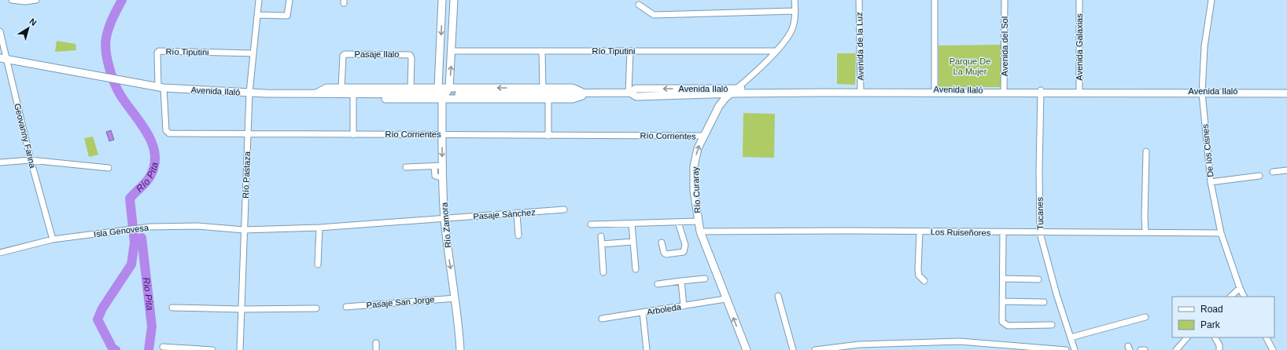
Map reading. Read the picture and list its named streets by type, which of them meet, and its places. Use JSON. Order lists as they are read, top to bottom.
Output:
{
  "streets": {
    "main road": ["Avenida Ilaló", "Río Curaray", "Río Zamora"],
    "street": [
      "Avenida de la Luz",
      "Avenida del Sol",
      "Avenida Galaxias",
      "Río Tiputini",
      "Pasaje Ilalo",
      "Río Corrientes",
      "Geovanny Farina",
      "De los Cisnes",
      "Río Pastaza",
      "Tucanes",
      "Pasaje Sánchez",
      "Isla Genovesa",
      "Los Ruiseñores",
      "Pasaje San Jorge",
      "Arboleda"
    ]
  },
  "crossings": [
    ["Avenida de la Luz", "Avenida Ilaló"],
    ["Avenida del Sol", "Avenida Ilaló"],
    ["Avenida Galaxias", "Avenida Ilaló"],
    ["Río Tiputini", "Avenida Ilaló"],
    ["Río Tiputini", "Río Corrientes"],
    ["Río Tiputini", "Río Pastaza"],
    ["Río Tiputini", "Río Curaray"],
    ["Avenida Ilaló", "Río Corrientes"],
    ["Avenida Ilaló", "Geovanny Farina"],
    ["Avenida Ilaló", "De los Cisnes"],
    ["Avenida Ilaló", "Río Pastaza"],
    ["Avenida Ilaló", "Río Curaray"],
    ["Avenida Ilaló", "Tucanes"],
    ["Río Corrientes", "Río Pastaza"],
    ["Río Corrientes", "Río Curaray"],
    ["Río Corrientes", "Río Zamora"],
    ["Geovanny Farina", "Isla Genovesa"],
    ["De los Cisnes", "Los Ruiseñores"],
    ["Río Pastaza", "Isla Genovesa"],
    ["Río Curaray", "Los Ruiseñores"],
    ["Río Curaray", "Arboleda"],
    ["Tucanes", "Los Ruiseñores"],
    ["Pasaje Sánchez", "Río Zamora"],
    ["Pasaje Sánchez", "Isla Genovesa"],
    ["Río Zamora", "Pasaje San Jorge"]
  ],
  "one_way": ["Río Zamora"],
  "water": ["Río Pita", "Rio Pita"],
  "parks": ["Parque De La Mujer"],
  "legend": ["Road", "Park"],
  "north": "top right"
}
